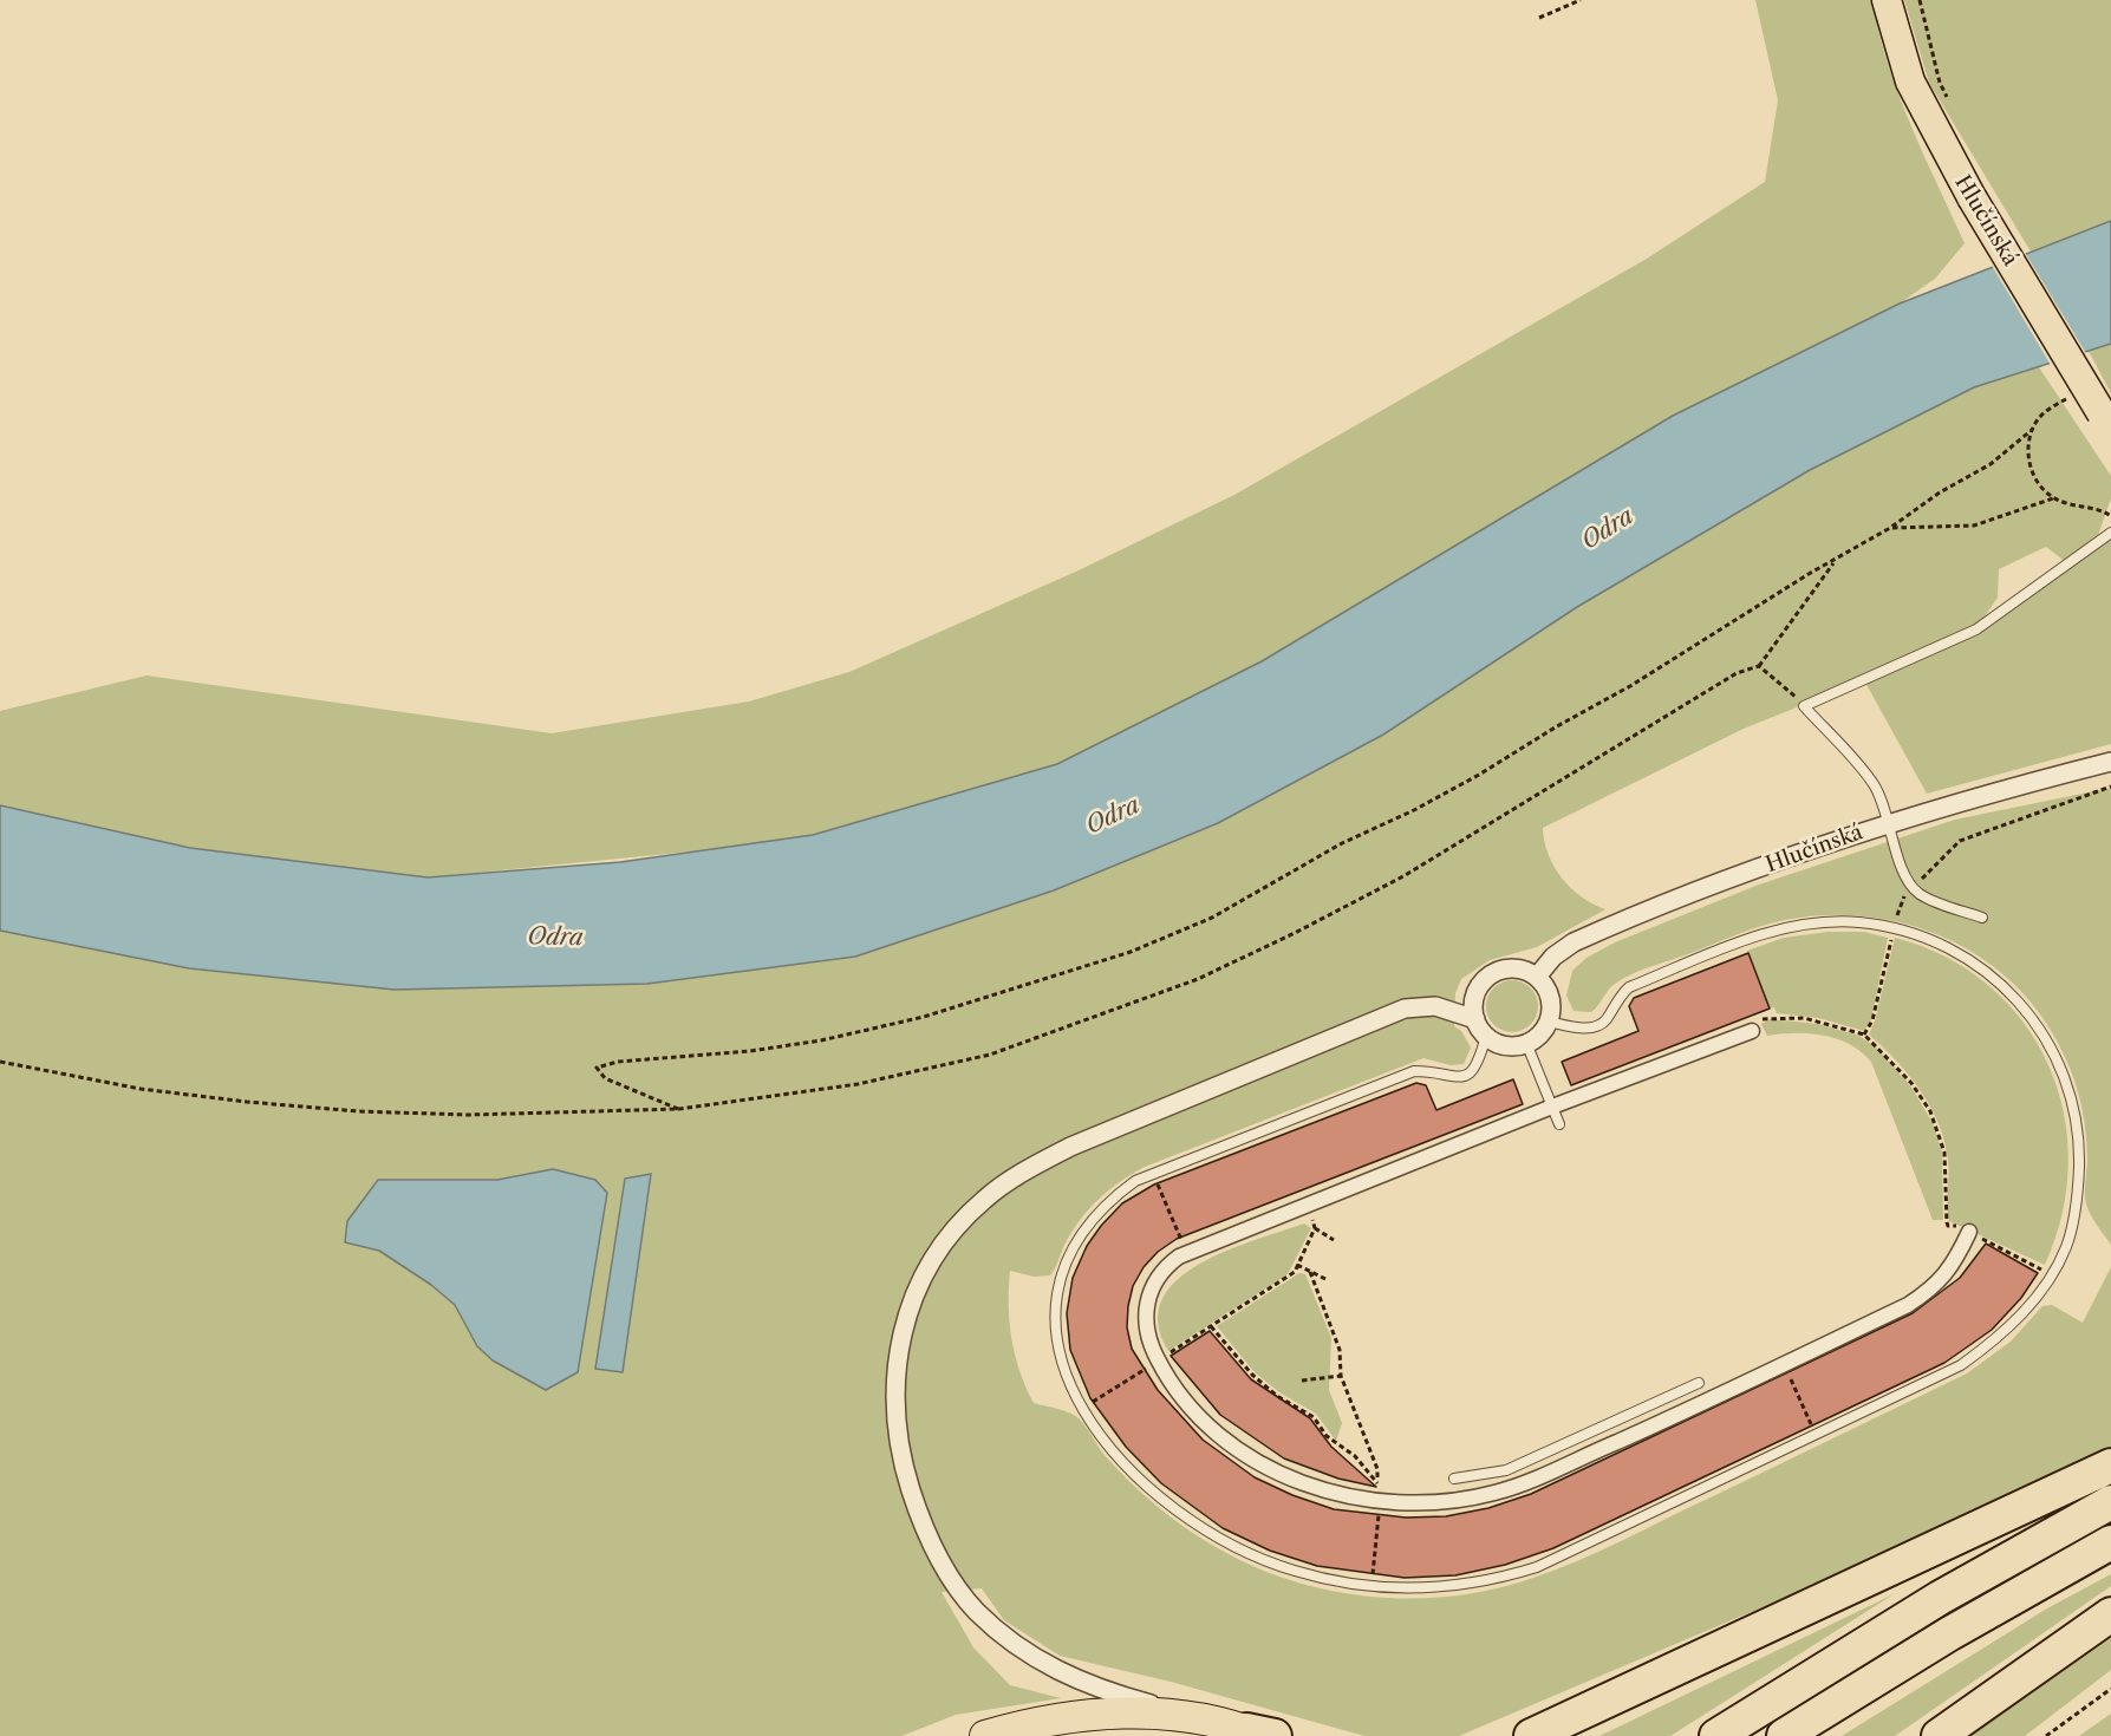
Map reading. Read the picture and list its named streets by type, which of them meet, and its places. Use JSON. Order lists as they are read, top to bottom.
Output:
{
  "streets": {
    "main road": ["Hlučínská"]
  },
  "water": ["Odra"]
}
